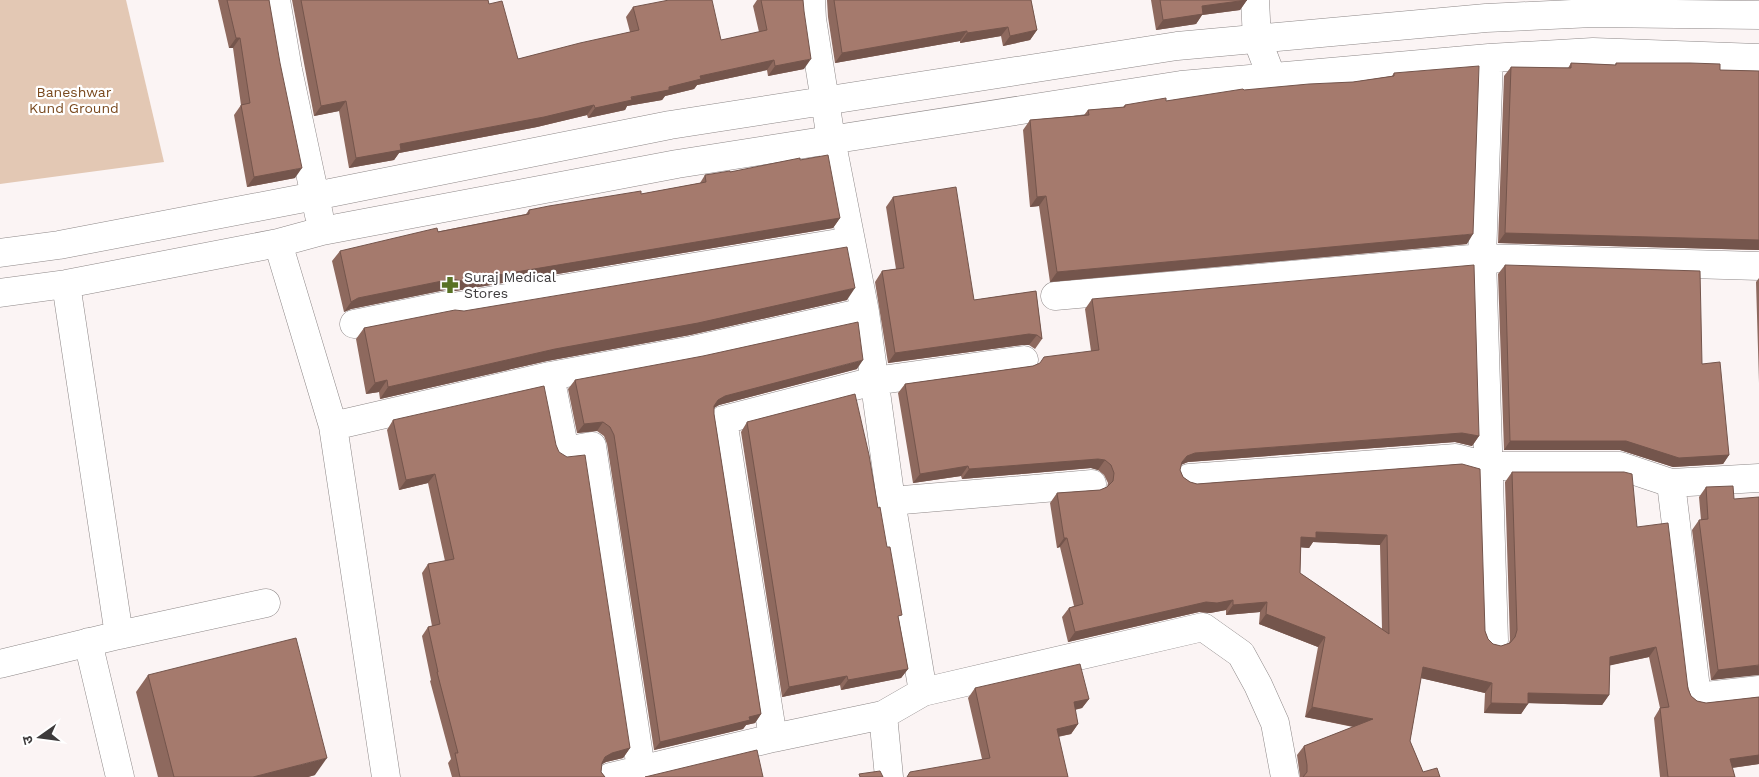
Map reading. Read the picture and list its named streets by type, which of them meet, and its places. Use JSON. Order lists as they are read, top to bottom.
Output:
{
  "parks": ["Baneshwar Kund Ground"],
  "places": {
    "pharmacy": ["Suraj Medical Stores"]
  },
  "north": "left"
}
